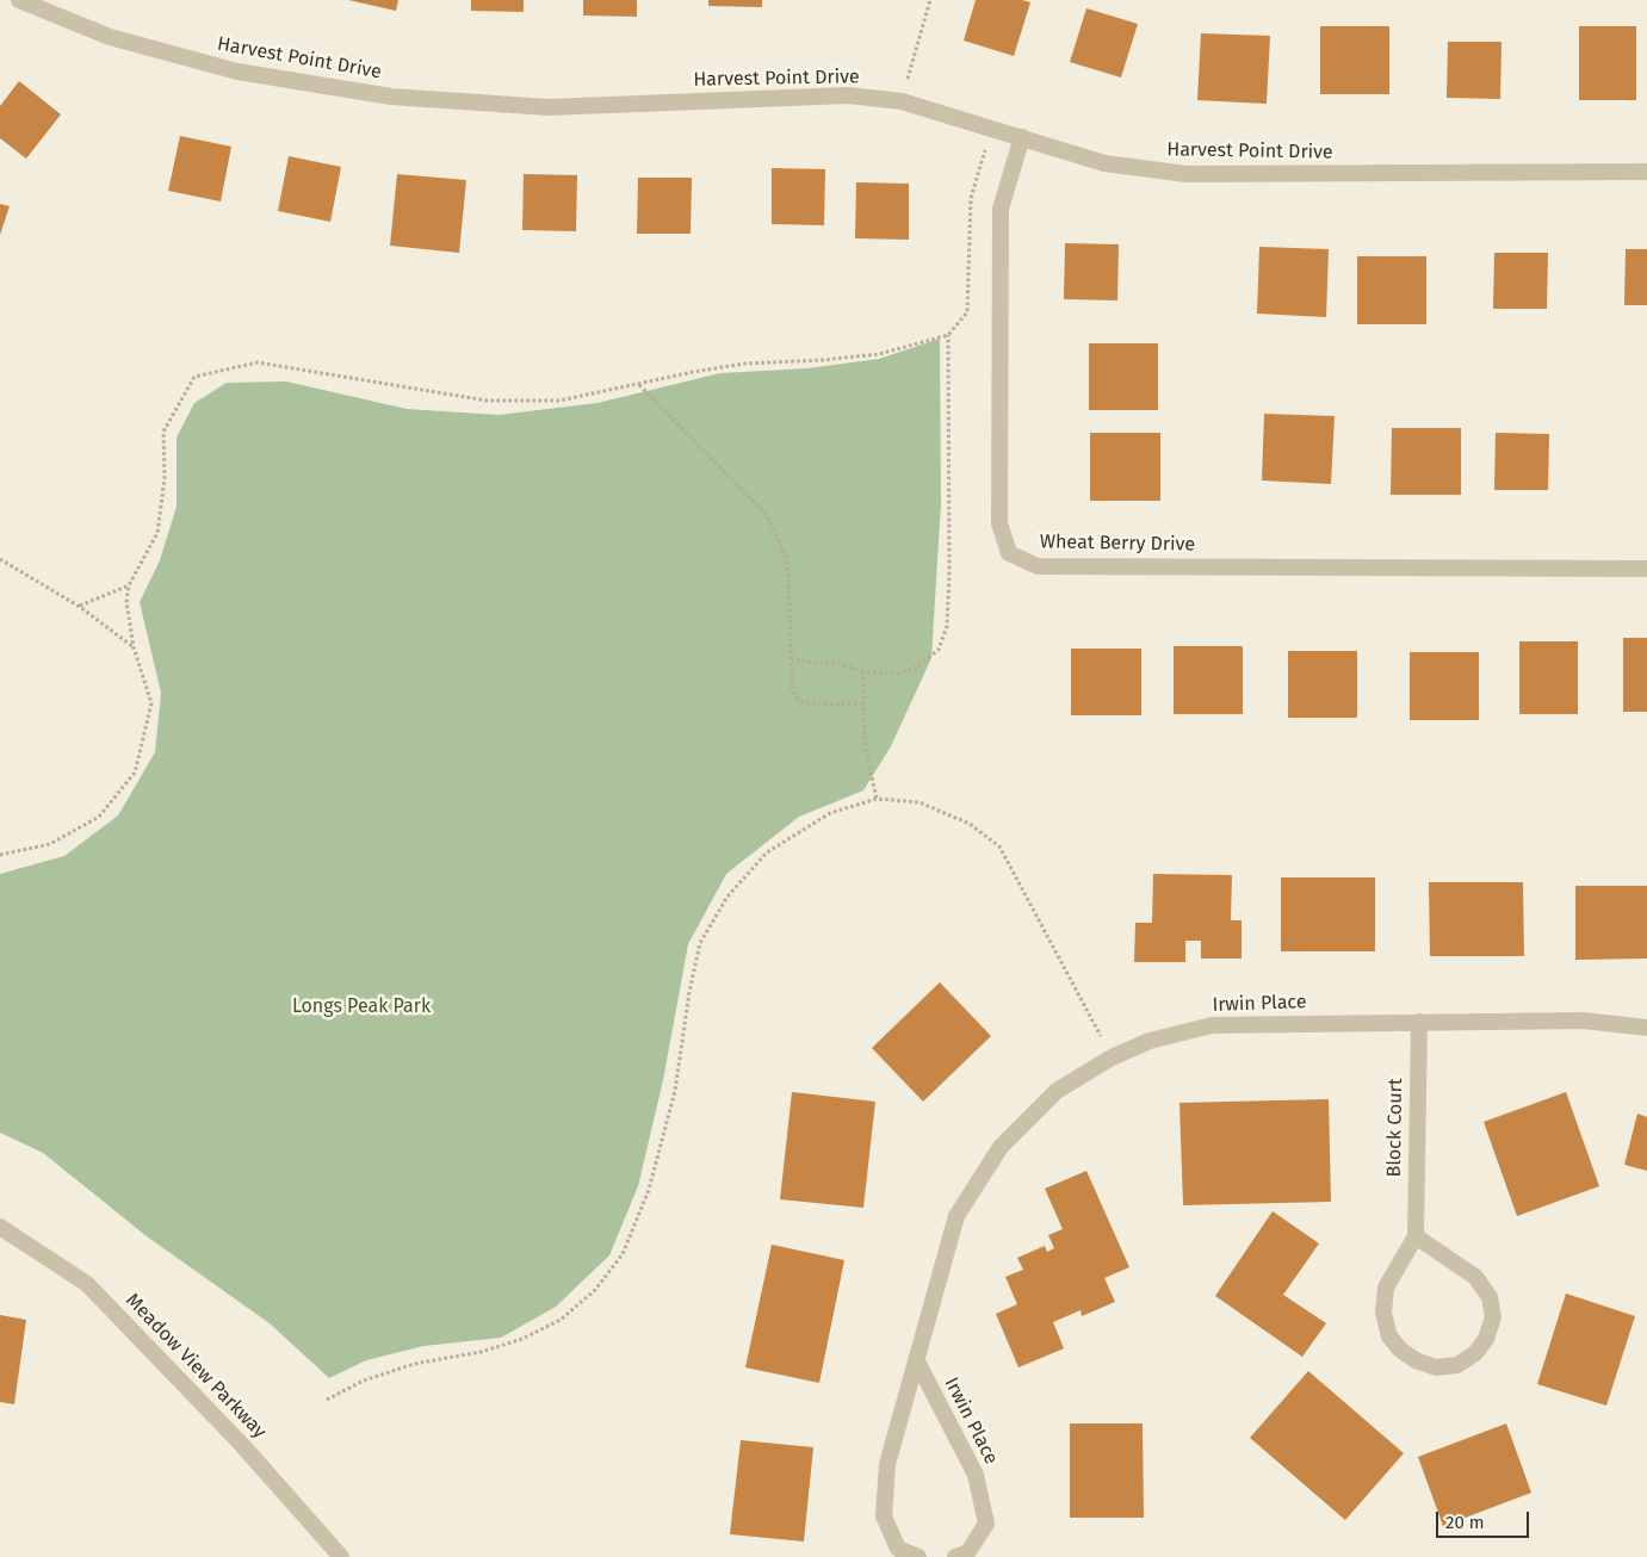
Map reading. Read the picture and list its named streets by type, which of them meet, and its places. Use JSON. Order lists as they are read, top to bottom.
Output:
{
  "streets": {
    "street": [
      "Harvest Point Drive",
      "Wheat Berry Drive",
      "Irwin Place",
      "Block Court",
      "Meadow View Parkway"
    ]
  },
  "crossings": [
    ["Harvest Point Drive", "Wheat Berry Drive"],
    ["Irwin Place", "Block Court"]
  ],
  "parks": ["Longs Peak Park"],
  "scale_bar": "20 m"
}
